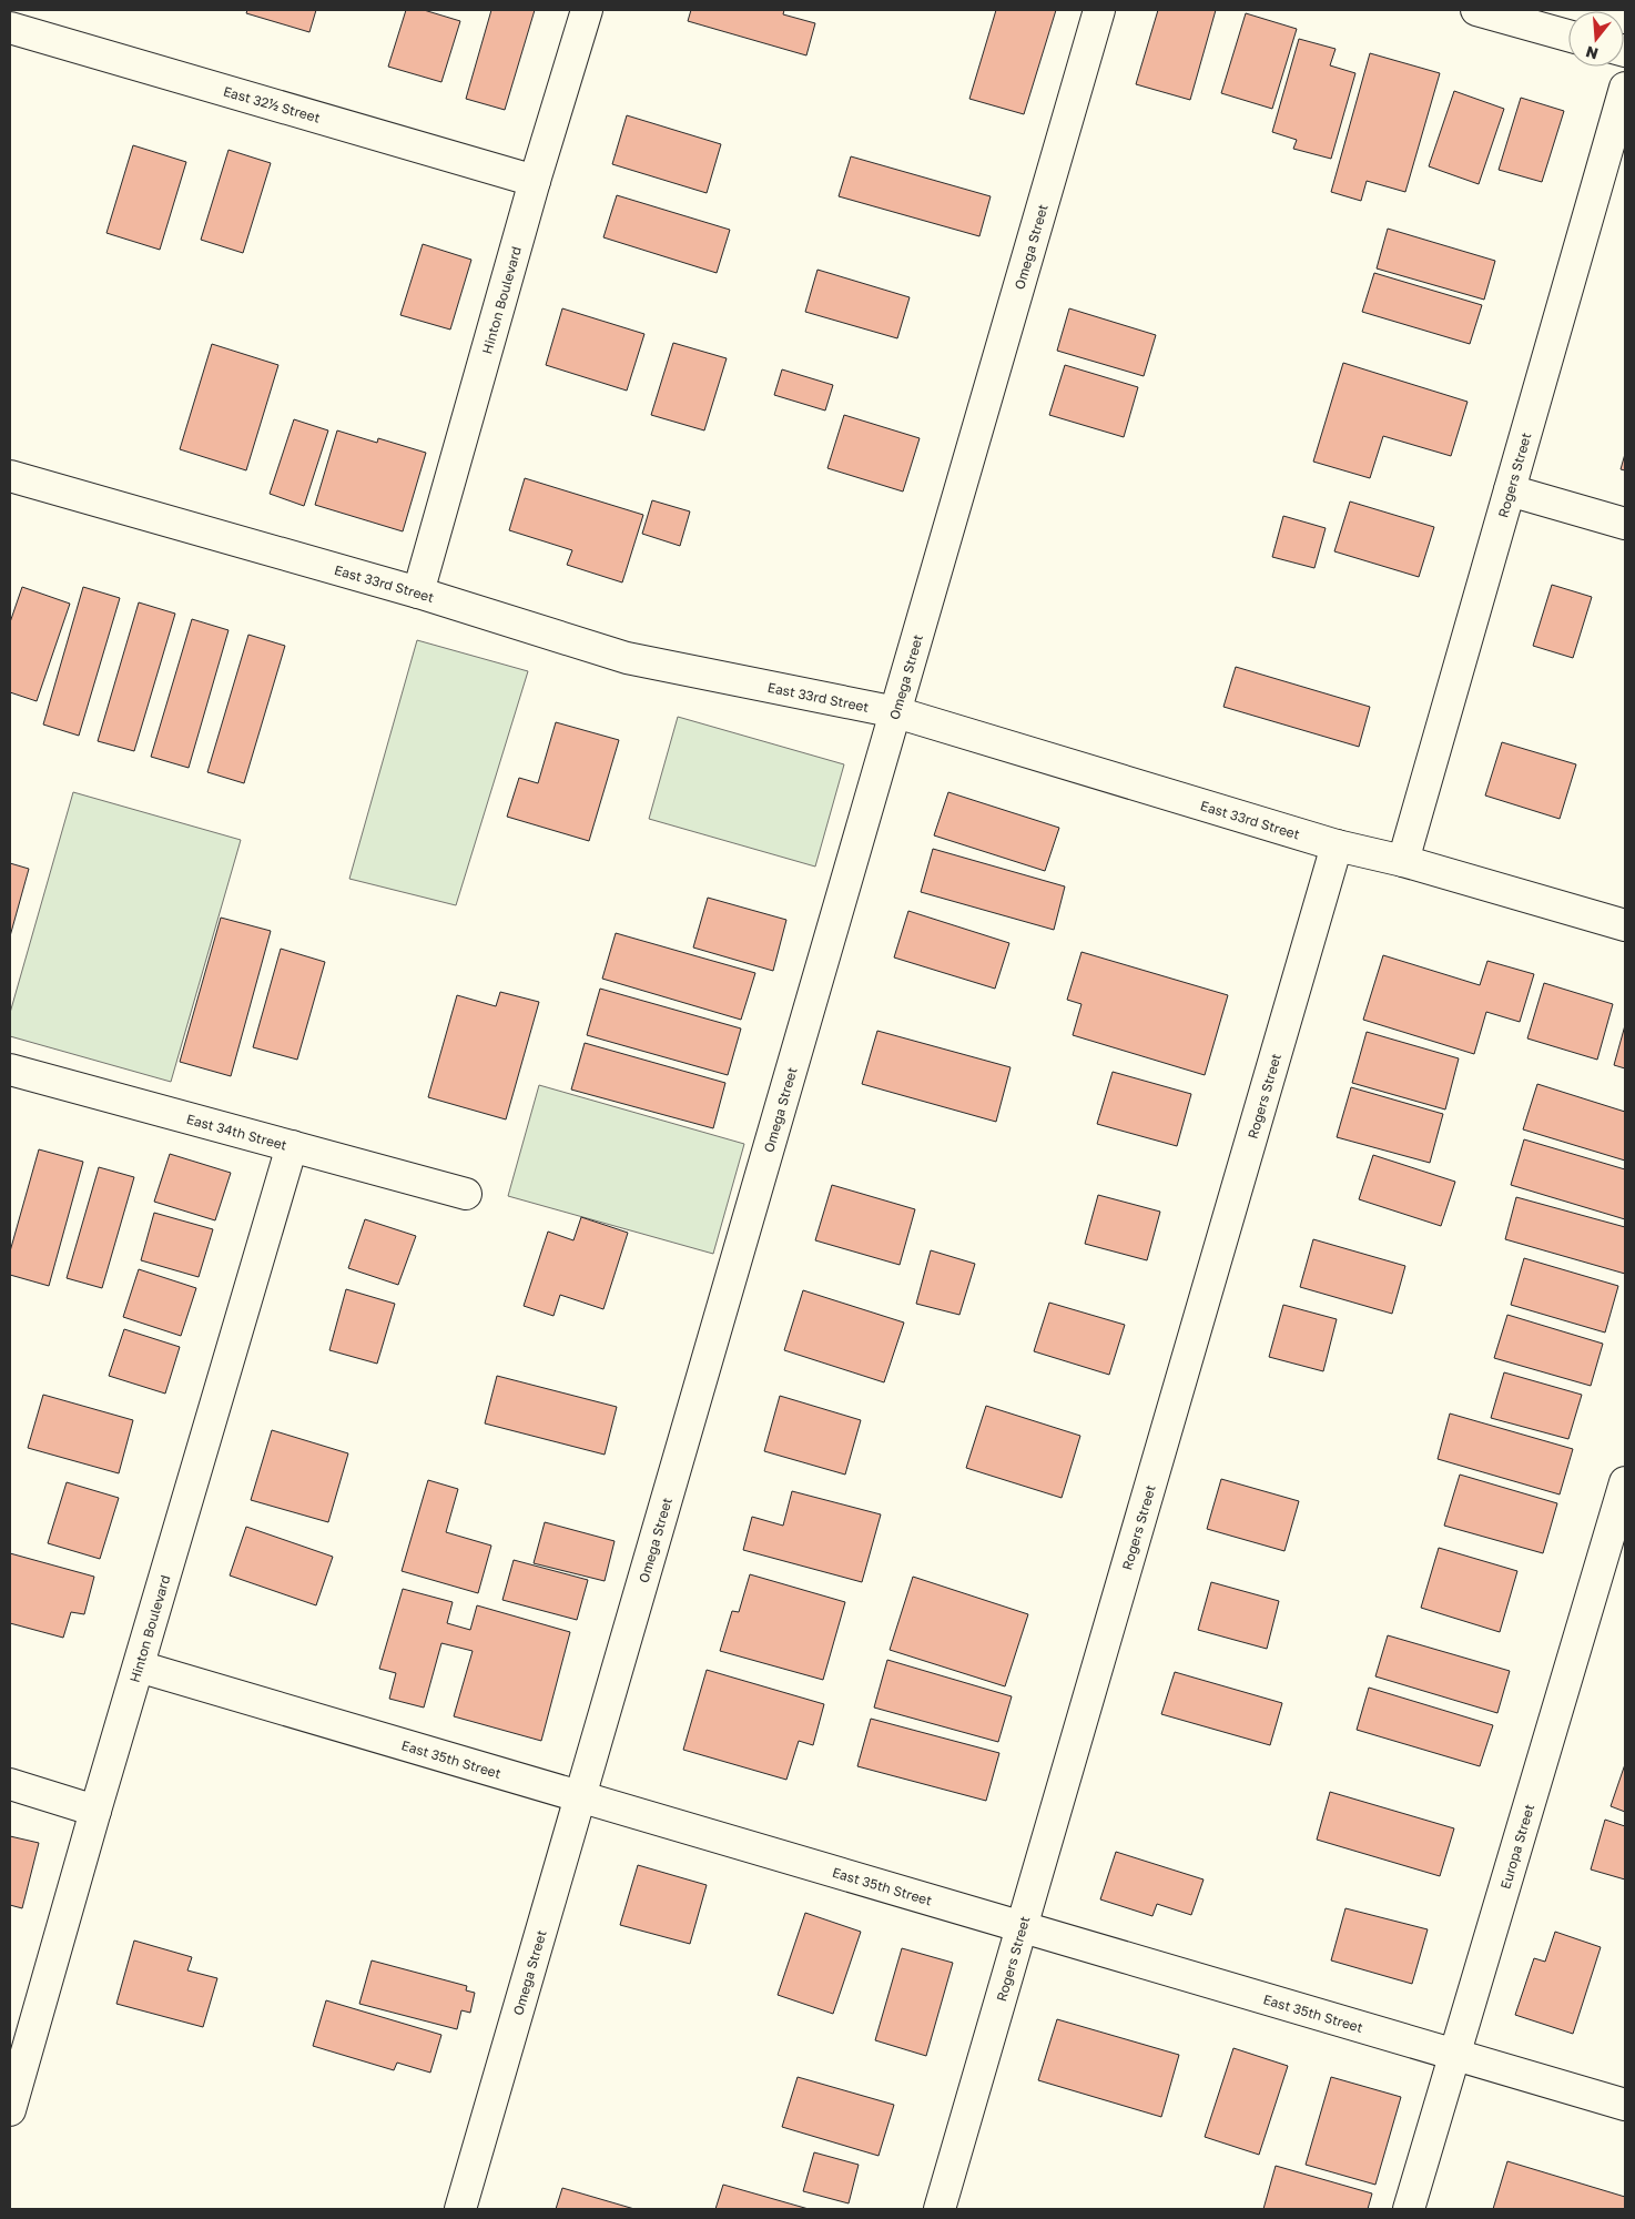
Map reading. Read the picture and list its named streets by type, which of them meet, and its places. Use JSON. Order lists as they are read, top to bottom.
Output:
{
  "streets": {
    "street": [
      "East 32½ Street",
      "Omega Street",
      "Hinton Boulevard",
      "Rogers Street",
      "East 33rd Street",
      "East 34th Street",
      "East 35th Street",
      "Europa Street"
    ]
  },
  "crossings": [
    ["East 32½ Street", "Hinton Boulevard"],
    ["Omega Street", "East 33rd Street"],
    ["Omega Street", "East 35th Street"],
    ["Hinton Boulevard", "East 33rd Street"],
    ["Hinton Boulevard", "East 34th Street"],
    ["Hinton Boulevard", "East 35th Street"],
    ["Rogers Street", "East 33rd Street"],
    ["Rogers Street", "East 35th Street"],
    ["East 35th Street", "Europa Street"]
  ],
  "north": "bottom"
}
